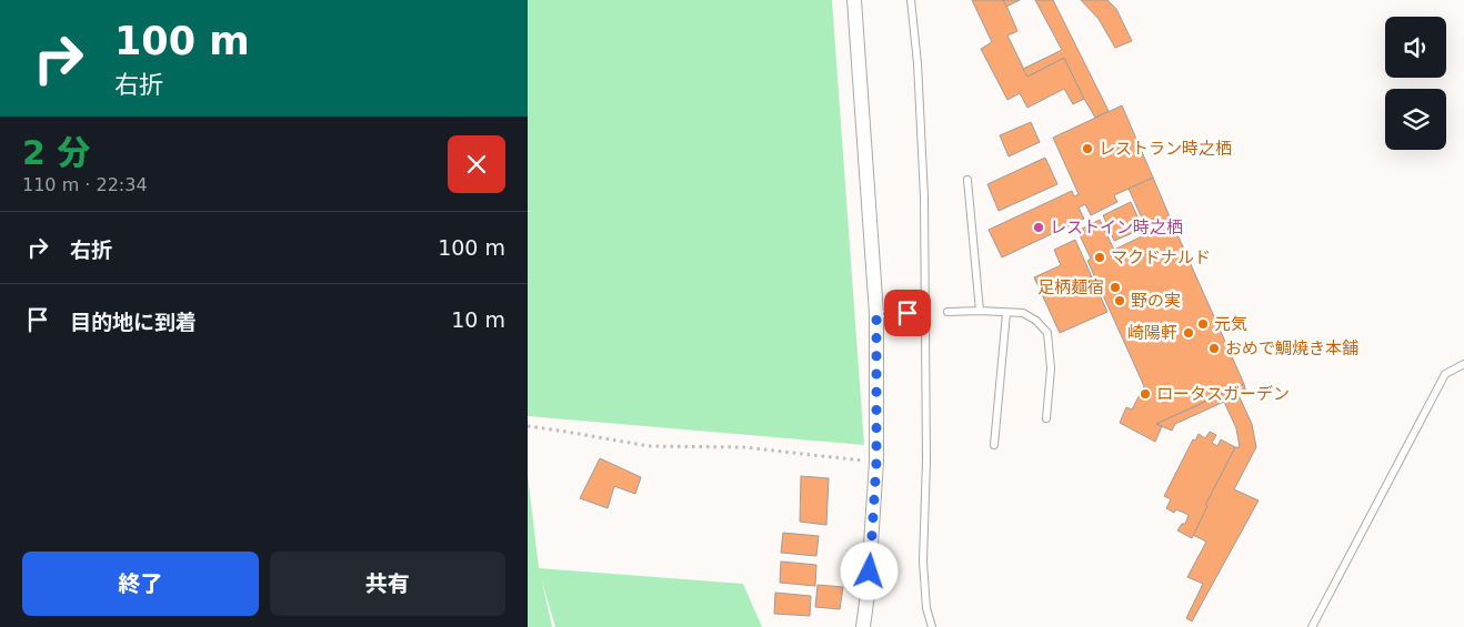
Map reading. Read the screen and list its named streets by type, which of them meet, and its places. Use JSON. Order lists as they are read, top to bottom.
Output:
{
  "places": [
    "レストラン時之栖",
    "レストイン時之栖",
    "マクドナルド",
    "足柄麺宿",
    "野の実",
    "元気",
    "崎陽軒",
    "おめで鯛焼き本舗",
    "ロータスガーデン"
  ],
  "page": {
    "turn": ["100 m", "右折"],
    "heading": ["2 分", "110 m · 22:34"],
    "list": [
      {
        "name": "右折",
        "value": "100 m"
      },
      {
        "name": "目的地に到着",
        "value": "10 m"
      }
    ],
    "buttons": ["終了", "共有"]
  }
}
